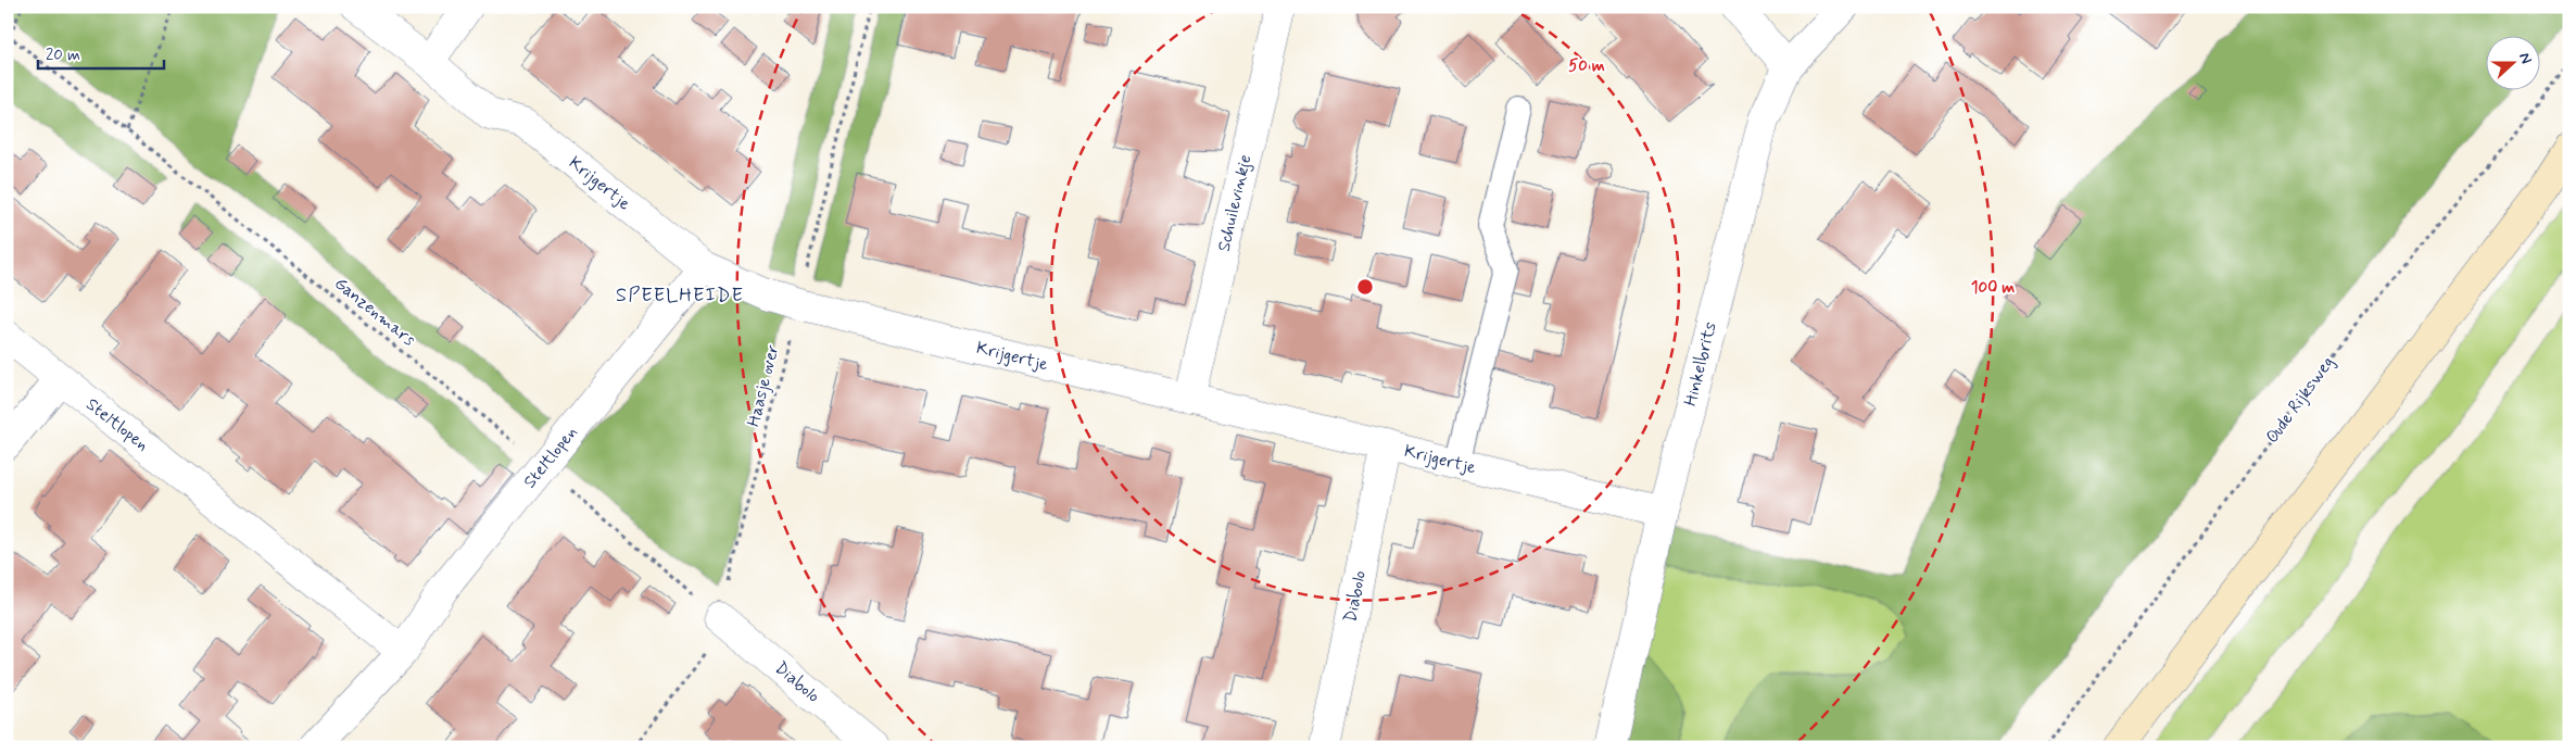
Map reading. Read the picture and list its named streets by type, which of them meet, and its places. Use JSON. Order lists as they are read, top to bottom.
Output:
{
  "streets": {
    "street": [
      "Krijgertje",
      "Schuilevinkje",
      "Hinkelbrits",
      "Steltlopen",
      "Diabolo"
    ],
    "path": ["Ganzenmars", "Haasje over", "Oude Rijksweg"]
  },
  "crossings": [
    ["Krijgertje", "Schuilevinkje"],
    ["Krijgertje", "Hinkelbrits"],
    ["Krijgertje", "Haasje over"],
    ["Krijgertje", "Steltlopen"],
    ["Krijgertje", "Diabolo"],
    ["Ganzenmars", "Haasje over"],
    ["Ganzenmars", "Steltlopen"],
    ["Ganzenmars", "Diabolo"],
    ["Haasje over", "Diabolo"]
  ],
  "districts": ["SPEELHEIDE"],
  "scale_bar": "20 m",
  "north": "right",
  "rings": ["50 m", "100 m"]
}
